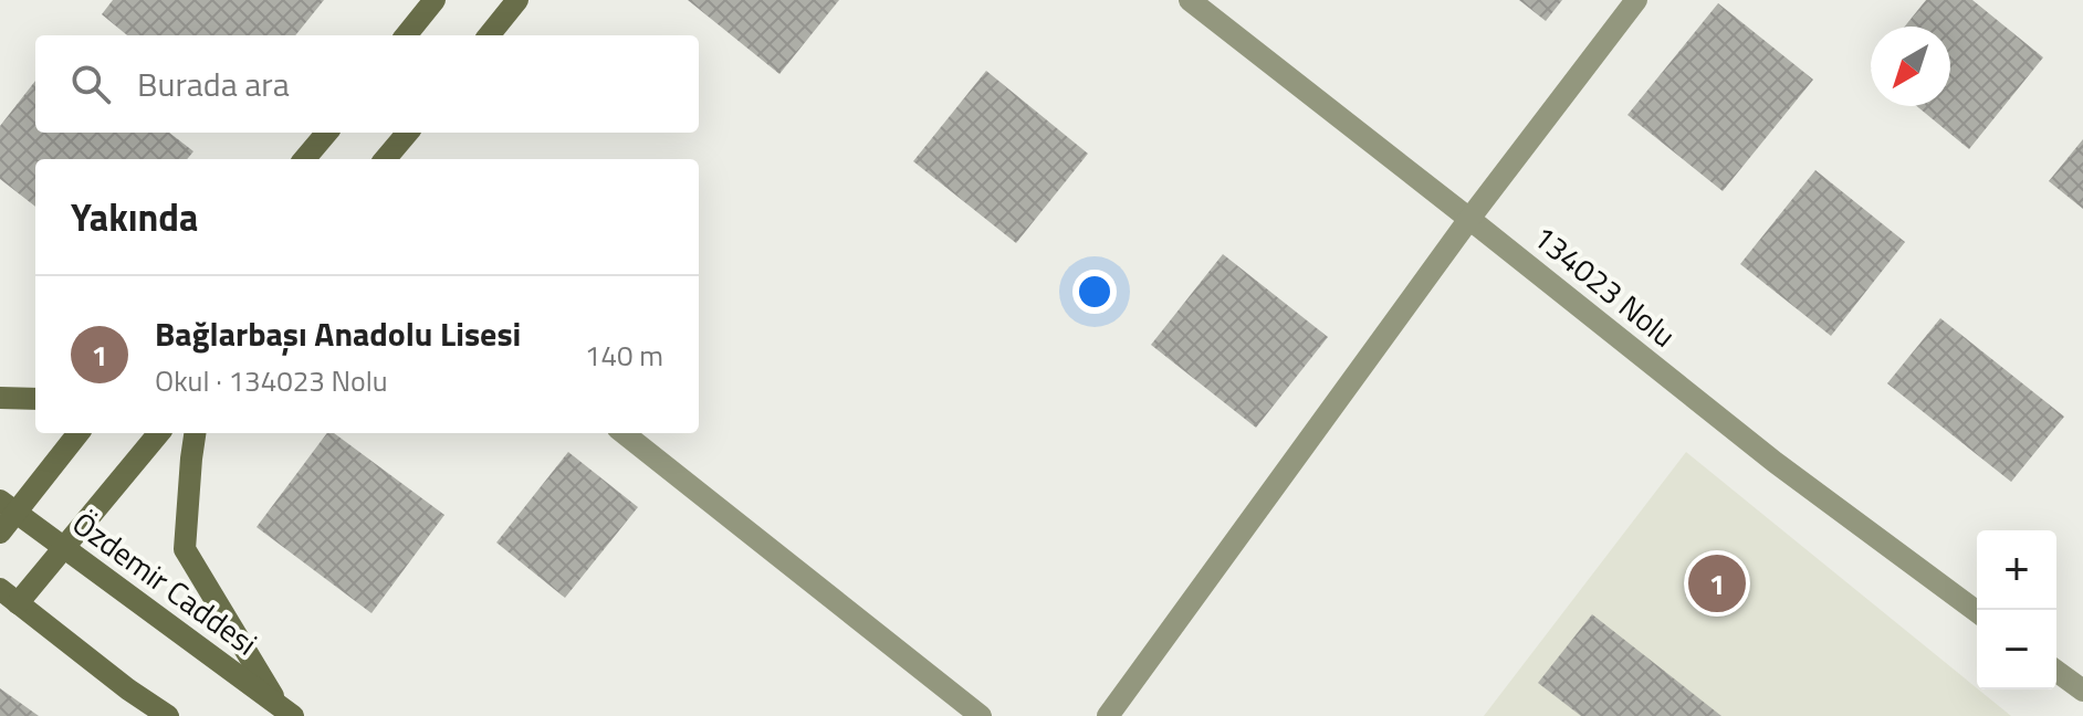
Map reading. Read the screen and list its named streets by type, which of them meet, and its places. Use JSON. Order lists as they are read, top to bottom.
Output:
{
  "streets": {
    "main road": ["Özdemir Caddesi"],
    "street": ["134023 Nolu"]
  },
  "north": "bottom left",
  "page": {
    "search": "Burada ara",
    "heading": "Yakında",
    "list": [
      {
        "mark": "1",
        "name": "Bağlarbaşı Anadolu Lisesi",
        "note": "Okul · 134023 Nolu",
        "value": "140 m"
      }
    ],
    "map_buttons": ["+", "−"],
    "pins": "1"
  }
}
